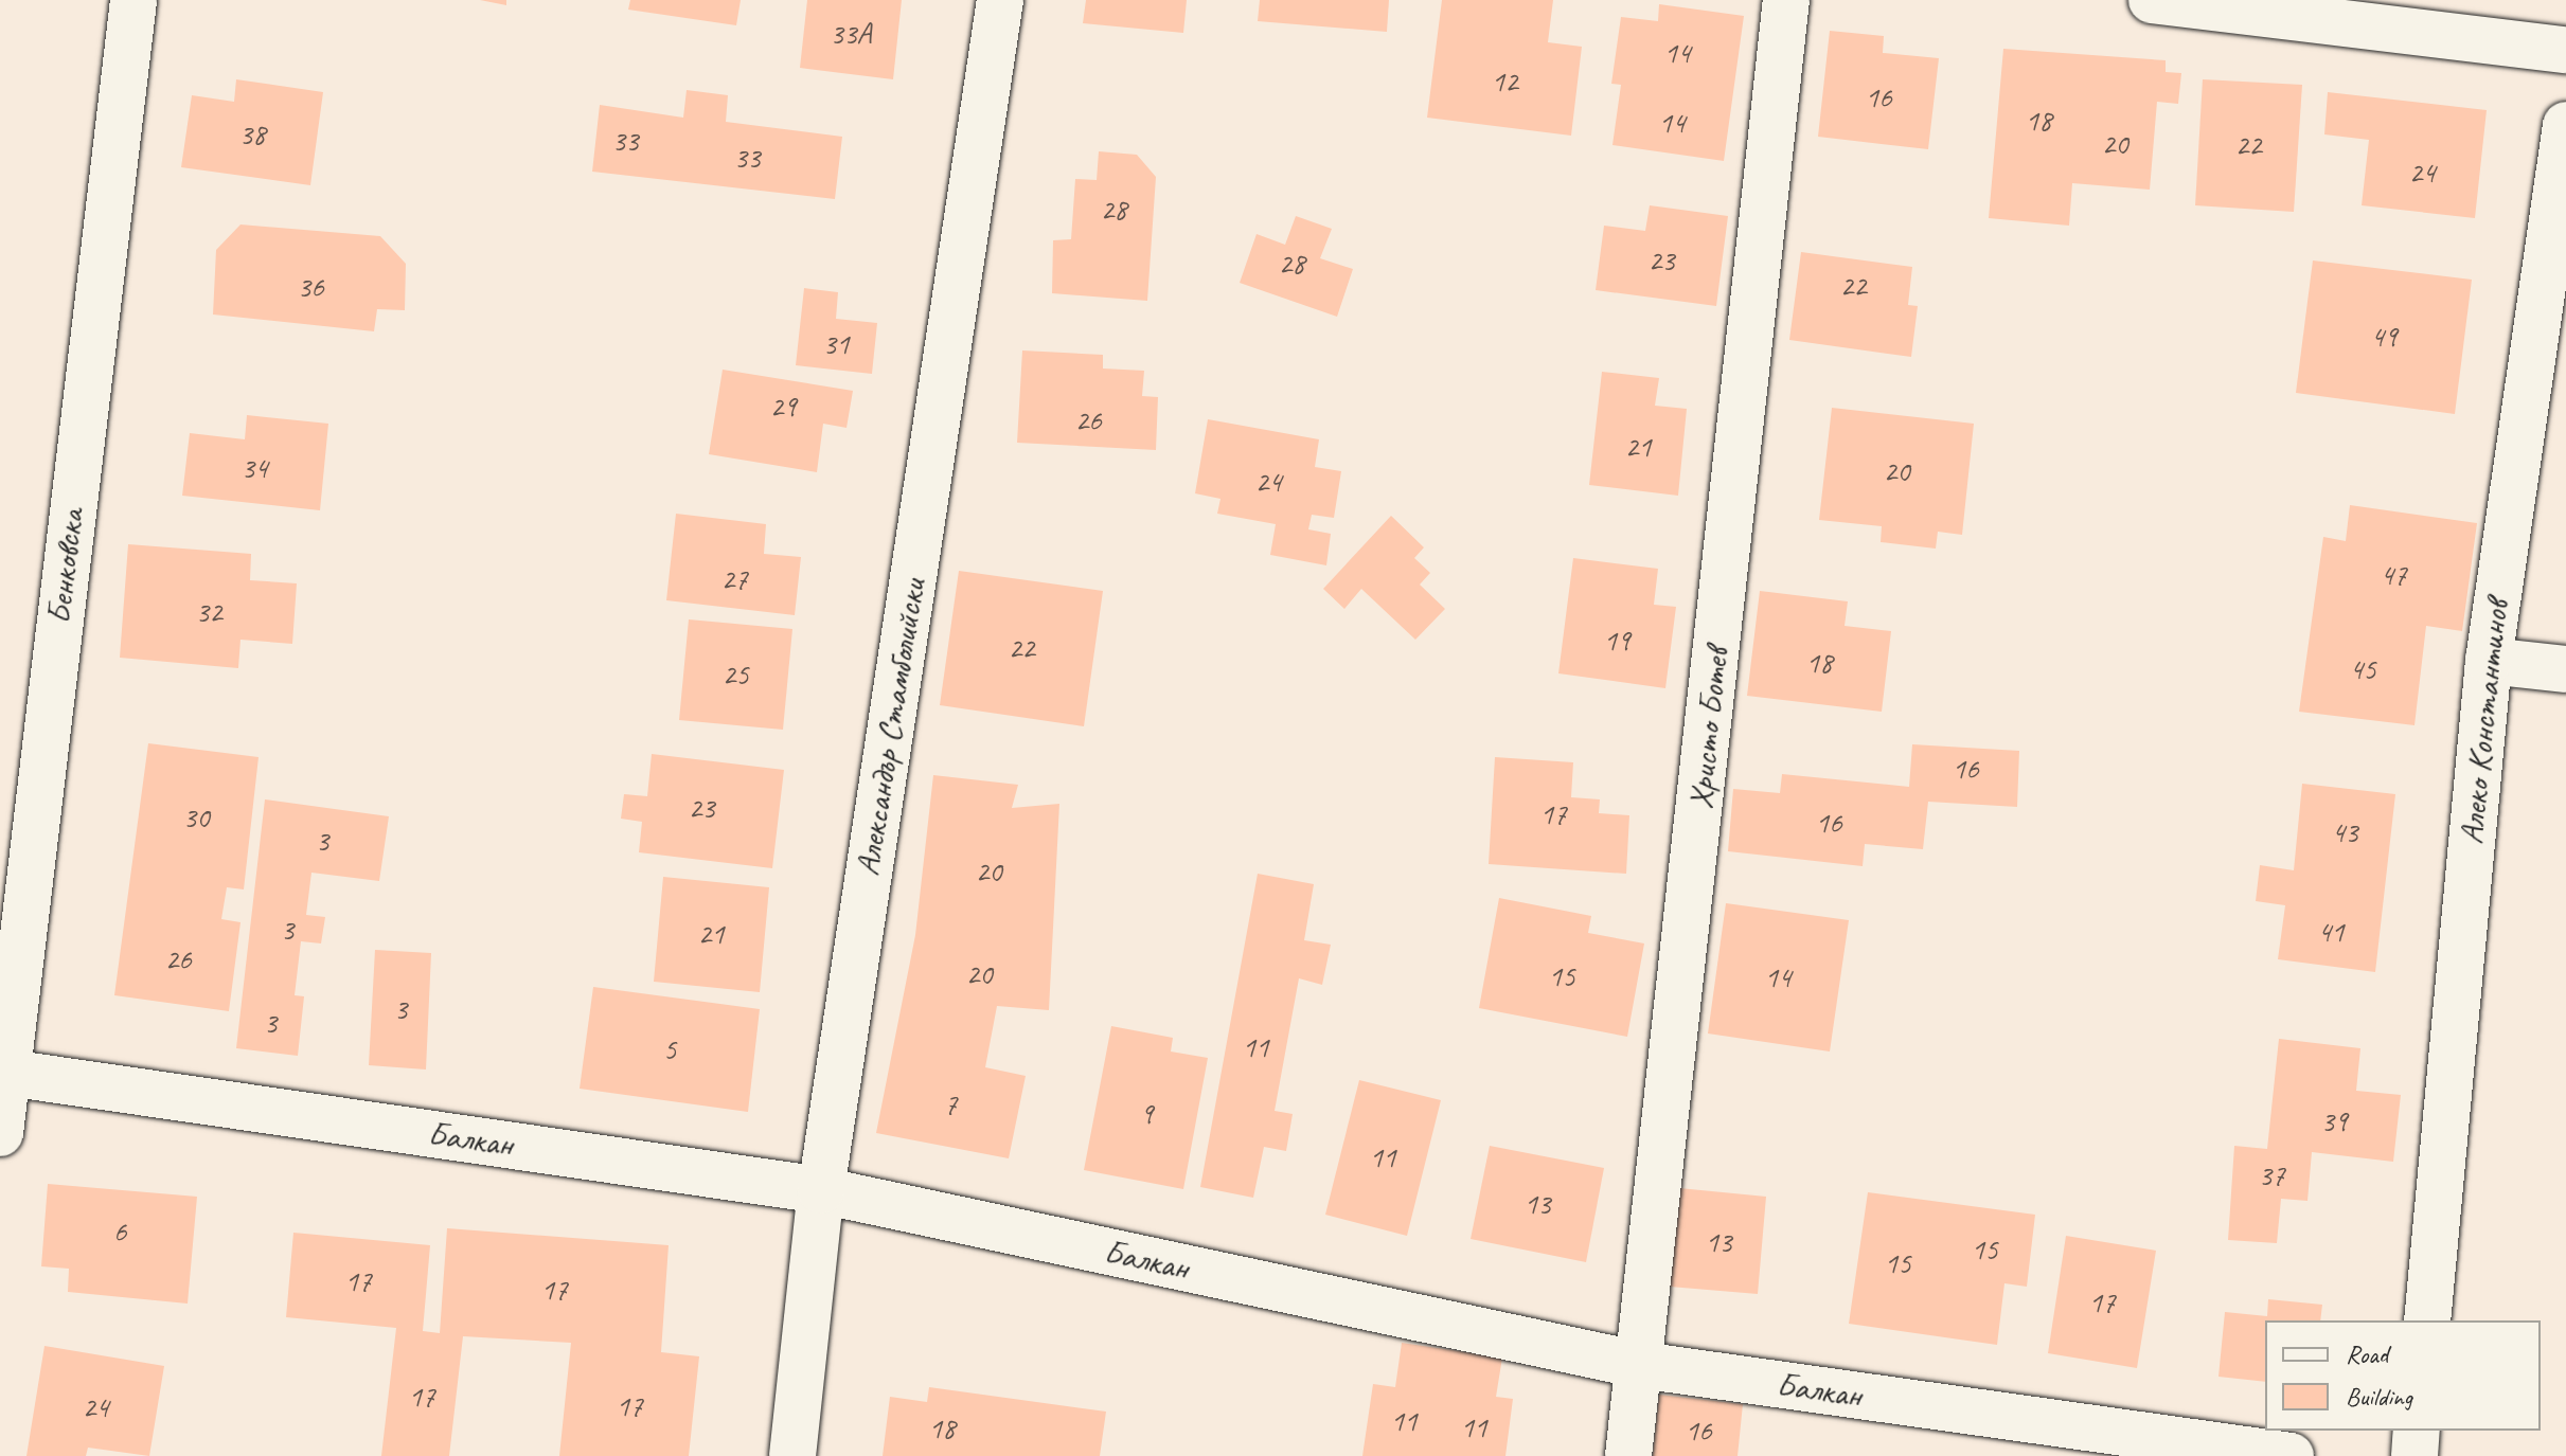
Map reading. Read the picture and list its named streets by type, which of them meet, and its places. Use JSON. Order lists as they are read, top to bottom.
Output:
{
  "streets": {
    "street": [
      "Бенковска",
      "Алеко Константинов",
      "Александър Стамболийски",
      "Христо Ботев",
      "Балкан"
    ]
  },
  "crossings": [
    ["Бенковска", "Балкан"],
    ["Александър Стамболийски", "Балкан"],
    ["Христо Ботев", "Балкан"]
  ],
  "house_numbers": [
    "33А",
    "14",
    "12",
    "16",
    "18",
    "14",
    "38",
    "33",
    "20",
    "22",
    "33",
    "24",
    "28",
    "23",
    "28",
    "22",
    "36",
    "49",
    "31",
    "29",
    "26",
    "21",
    "34",
    "20",
    "24",
    "47",
    "27",
    "32",
    "19",
    "22",
    "18",
    "45",
    "25",
    "16",
    "23",
    "17",
    "30",
    "16",
    "43",
    "3",
    "20",
    "3",
    "41",
    "21",
    "26",
    "20",
    "15",
    "14",
    "3",
    "3",
    "11",
    "5",
    "7",
    "9",
    "39",
    "11",
    "37",
    "13",
    "6",
    "13",
    "15",
    "15",
    "17",
    "17",
    "17",
    "17",
    "17",
    "24",
    "11",
    "11",
    "18",
    "16"
  ],
  "legend": ["Road", "Building"]
}
